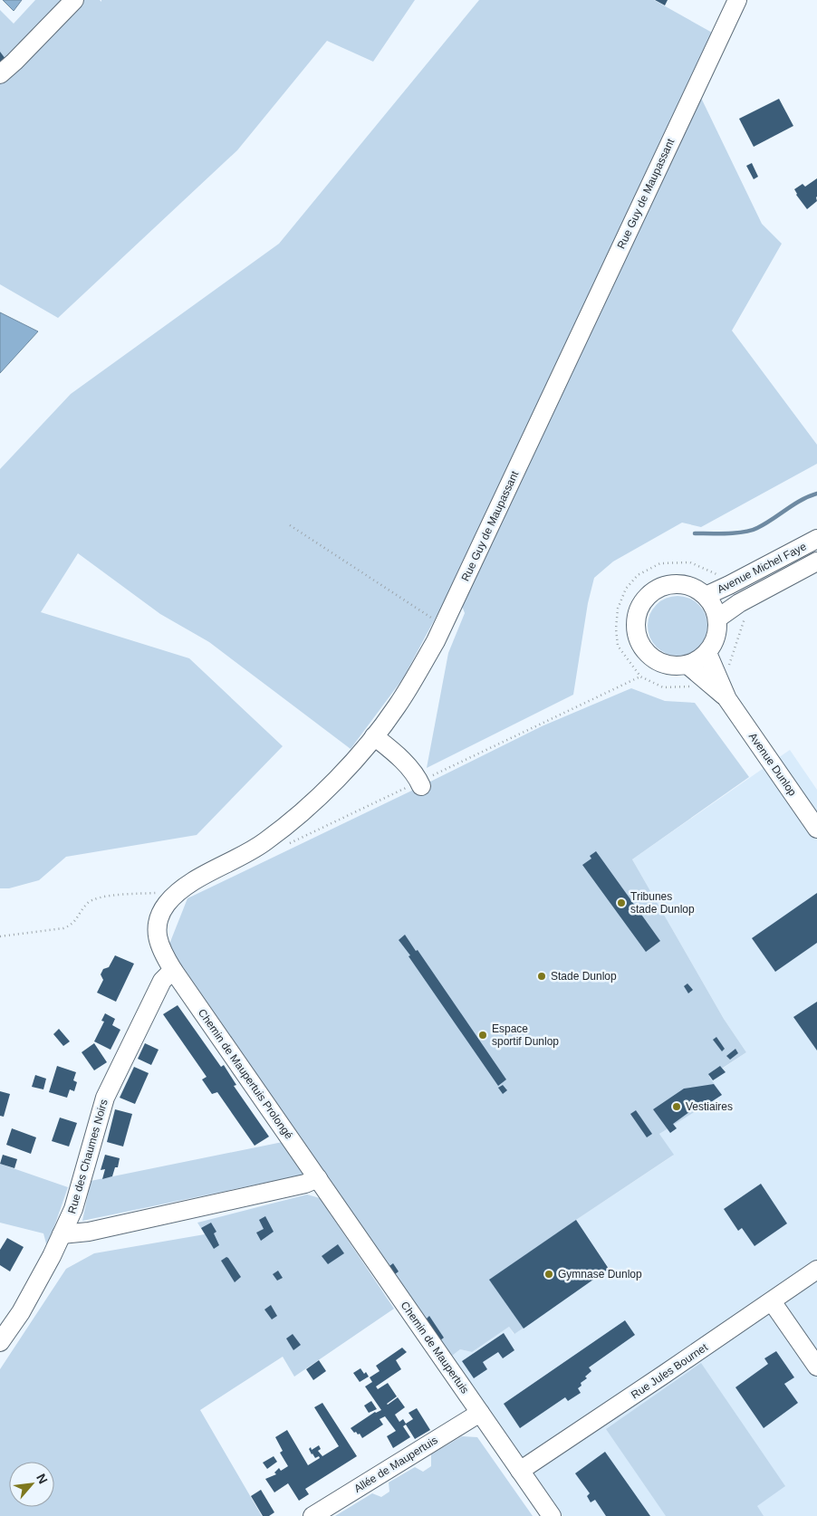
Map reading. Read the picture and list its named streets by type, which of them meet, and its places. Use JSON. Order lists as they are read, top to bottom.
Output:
{
  "streets": {
    "street": [
      "Rue Guy de Maupassant",
      "Avenue Michel Faye",
      "Avenue Dunlop",
      "Chemin de Maupertuis Prolongé",
      "Rue des Chaumes Noirs",
      "Chemin de Maupertuis",
      "Rue Jules Bournet",
      "Allée de Maupertuis"
    ]
  },
  "crossings": [
    ["Rue Guy de Maupassant", "Chemin de Maupertuis Prolongé"],
    ["Rue Guy de Maupassant", "Rue des Chaumes Noirs"],
    ["Avenue Michel Faye", "Avenue Dunlop"],
    ["Chemin de Maupertuis Prolongé", "Rue des Chaumes Noirs"],
    ["Chemin de Maupertuis Prolongé", "Chemin de Maupertuis"],
    ["Chemin de Maupertuis", "Rue Jules Bournet"],
    ["Chemin de Maupertuis", "Allée de Maupertuis"]
  ],
  "places": [
    "Tribunes stade Dunlop",
    "Stade Dunlop",
    "Espace sportif Dunlop",
    "Vestiaires",
    "Gymnase Dunlop"
  ],
  "north": "top right"
}
